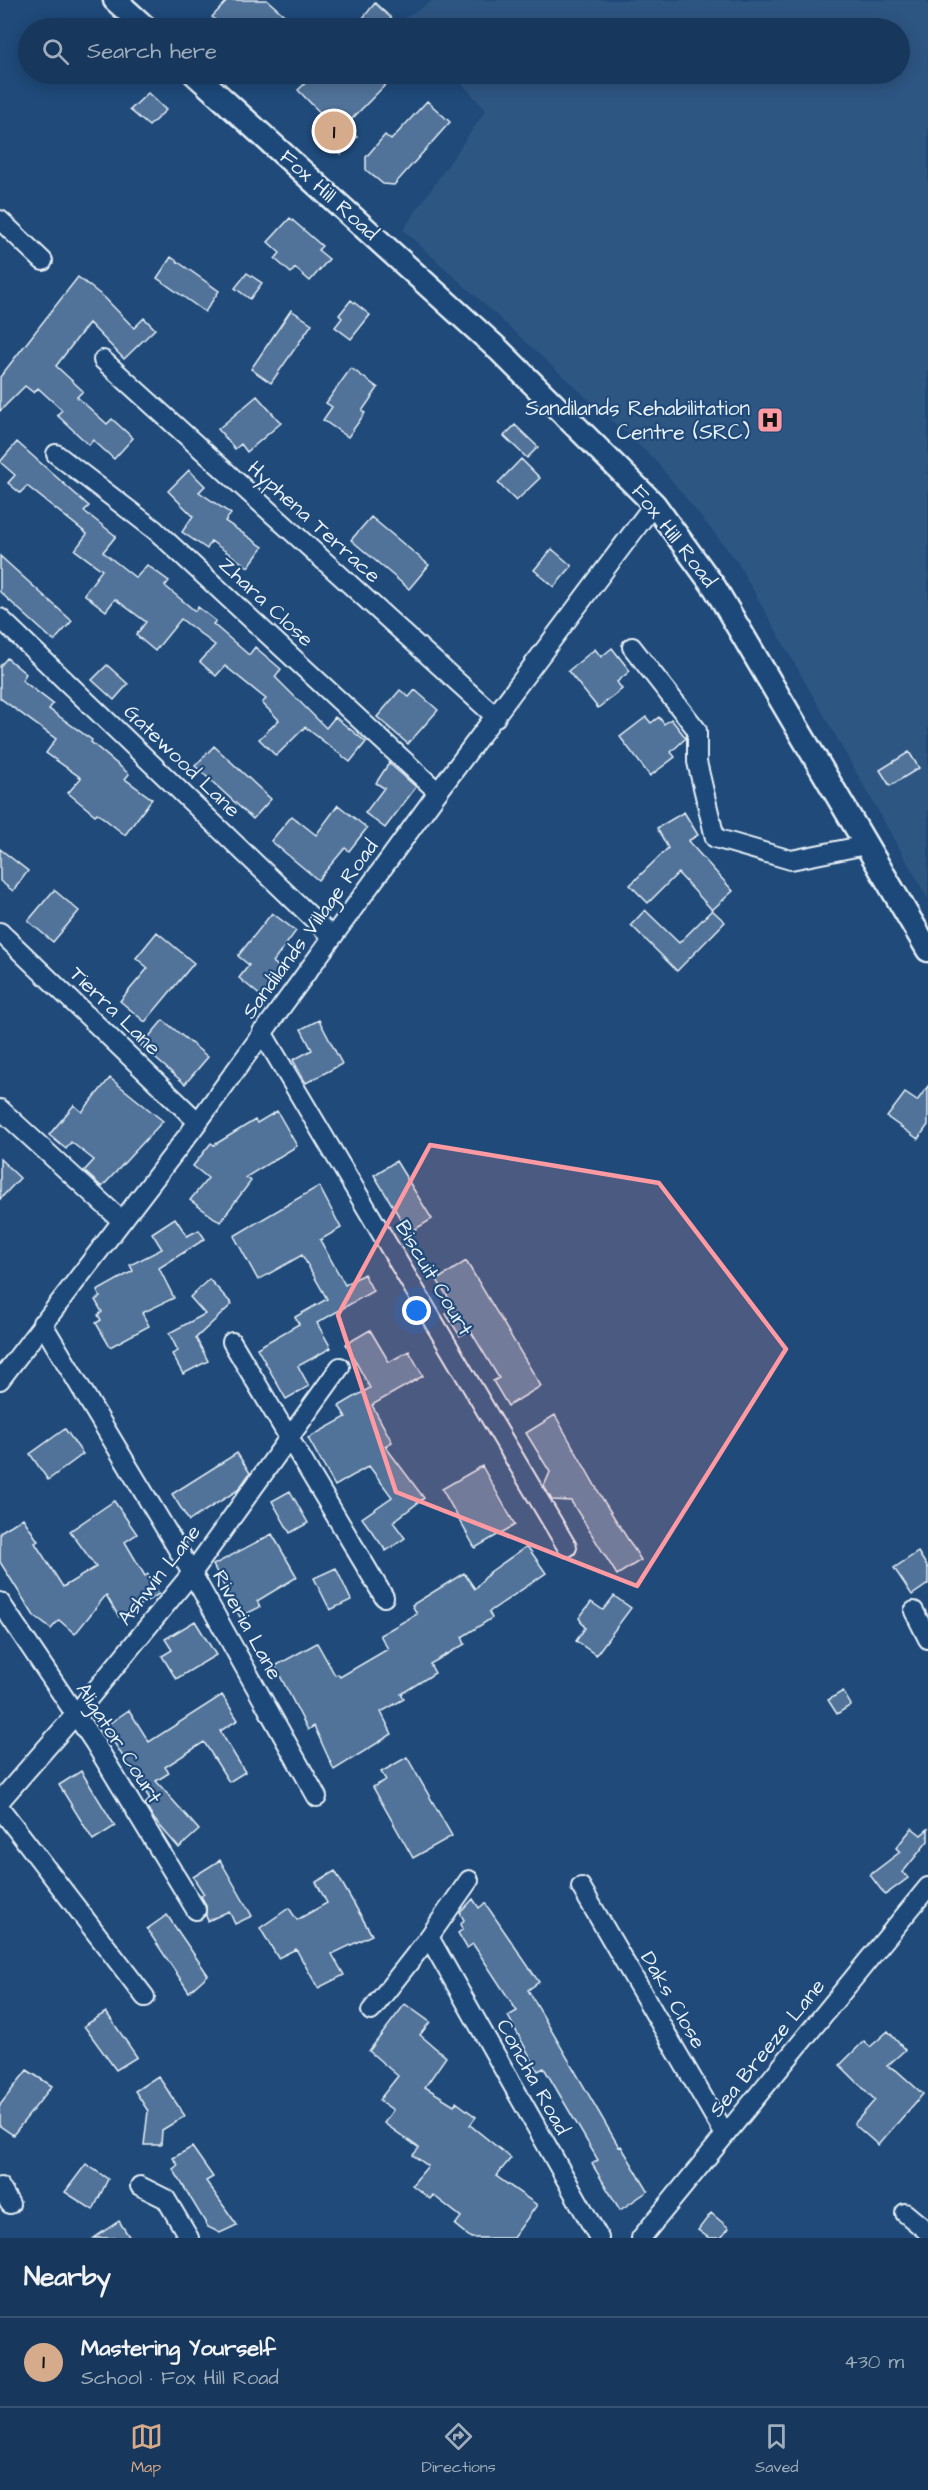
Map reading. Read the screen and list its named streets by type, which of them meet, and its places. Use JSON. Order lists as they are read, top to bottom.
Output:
{
  "streets": {
    "main road": ["Fox Hill Road"],
    "street": [
      "Hyphena Terrace",
      "Zhara Close",
      "Gatewood Lane",
      "Sandilands Village Road",
      "Tierra Lane",
      "Biscuit Court",
      "Ashwin Lane",
      "Riveria Lane",
      "Aligator Court",
      "Daks Close",
      "Sea Breeze Lane",
      "Concha Road"
    ]
  },
  "crossings": [
    ["Fox Hill Road", "Sandilands Village Road"],
    ["Hyphena Terrace", "Sandilands Village Road"],
    ["Zhara Close", "Sandilands Village Road"],
    ["Gatewood Lane", "Sandilands Village Road"],
    ["Sandilands Village Road", "Tierra Lane"],
    ["Sandilands Village Road", "Biscuit Court"],
    ["Sandilands Village Road", "Riveria Lane"],
    ["Ashwin Lane", "Riveria Lane"],
    ["Ashwin Lane", "Aligator Court"],
    ["Daks Close", "Sea Breeze Lane"]
  ],
  "places": {
    "hospital": ["Sandilands Rehabilitation Centre (SRC)"]
  },
  "page": {
    "search": "Search here",
    "pins": "1",
    "heading": "Nearby",
    "list": [
      {
        "mark": "1",
        "name": "Mastering Yourself",
        "note": "School · Fox Hill Road",
        "value": "430 m"
      }
    ],
    "nav": ["Map", "Directions", "Saved"]
  }
}
